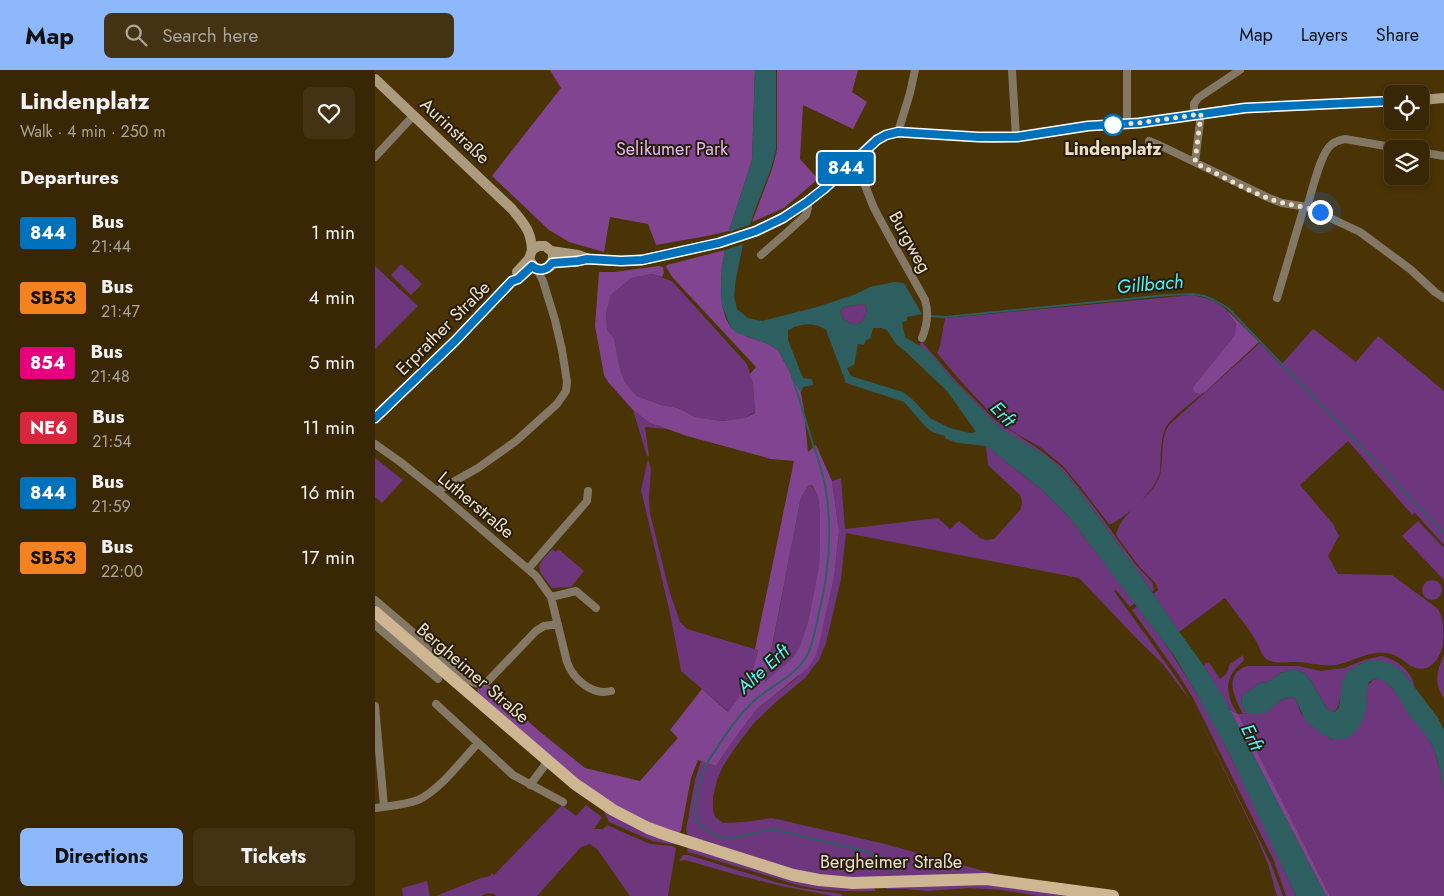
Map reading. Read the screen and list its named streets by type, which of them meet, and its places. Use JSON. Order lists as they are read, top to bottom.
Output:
{
  "streets": {
    "main road": ["Aurinstraße", "Erprather Straße", "Bergheimer Straße"],
    "street": ["Burgweg", "Lutherstraße"]
  },
  "crossings": [
    ["Aurinstraße", "Erprather Straße"],
    ["Lutherstraße", "Bergheimer Straße"]
  ],
  "water": ["Gillbach", "Erft", "Alte Erft"],
  "parks": ["Selikumer Park"],
  "places": ["Lindenplatz"],
  "lines": ["bus line 844"],
  "page": {
    "header": "Map",
    "search": "Search here",
    "nav": ["Map", "Layers", "Share"],
    "heading": [
      ["Lindenplatz", "Walk · 4 min · 250 m"],
      "Departures"
    ],
    "on_map": "844",
    "list": [
      {
        "mark": "844",
        "name": "Bus",
        "note": "21:44",
        "value": "1 min"
      },
      {
        "mark": "SB53",
        "name": "Bus",
        "note": "21:47",
        "value": "4 min"
      },
      {
        "mark": "854",
        "name": "Bus",
        "note": "21:48",
        "value": "5 min"
      },
      {
        "mark": "NE6",
        "name": "Bus",
        "note": "21:54",
        "value": "11 min"
      },
      {
        "mark": "844",
        "name": "Bus",
        "note": "21:59",
        "value": "16 min"
      },
      {
        "mark": "SB53",
        "name": "Bus",
        "note": "22:00",
        "value": "17 min"
      }
    ],
    "buttons": ["Directions", "Tickets"]
  }
}
